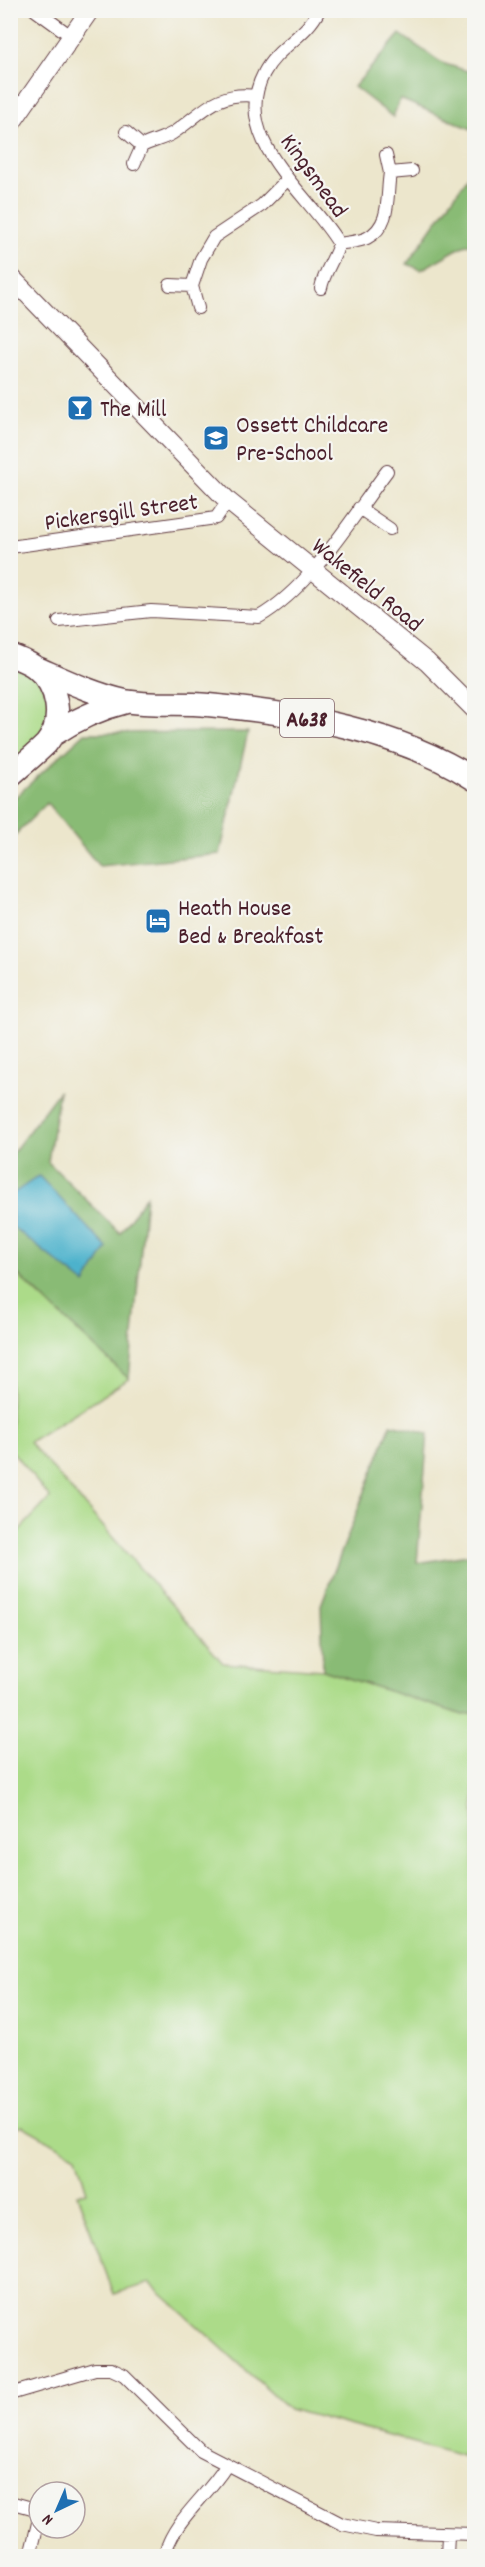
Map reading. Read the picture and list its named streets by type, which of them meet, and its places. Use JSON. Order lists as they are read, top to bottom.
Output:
{
  "streets": {
    "highway": ["A638"],
    "street": ["Kingsmead", "Pickersgill Street", "Wakefield Road"]
  },
  "crossings": [
    ["Pickersgill Street", "Wakefield Road"]
  ],
  "places": {
    "bar": ["The Mill"],
    "school or university": ["Ossett Childcare Pre-School"],
    "hotel": ["Heath House Bed & Breakfast"]
  },
  "north": "bottom left"
}
